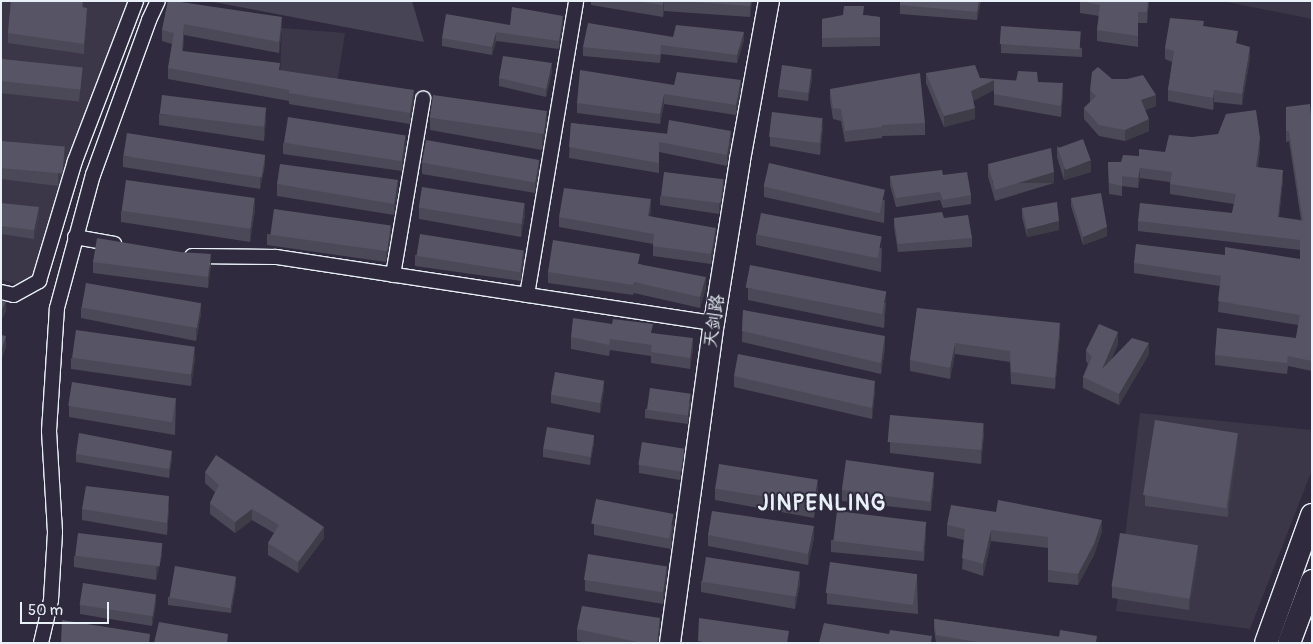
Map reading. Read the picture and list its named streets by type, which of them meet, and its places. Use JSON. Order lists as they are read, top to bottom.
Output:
{
  "streets": {
    "street": ["天剑路"]
  },
  "districts": ["JINPENLING"],
  "scale_bar": "50 m"
}
